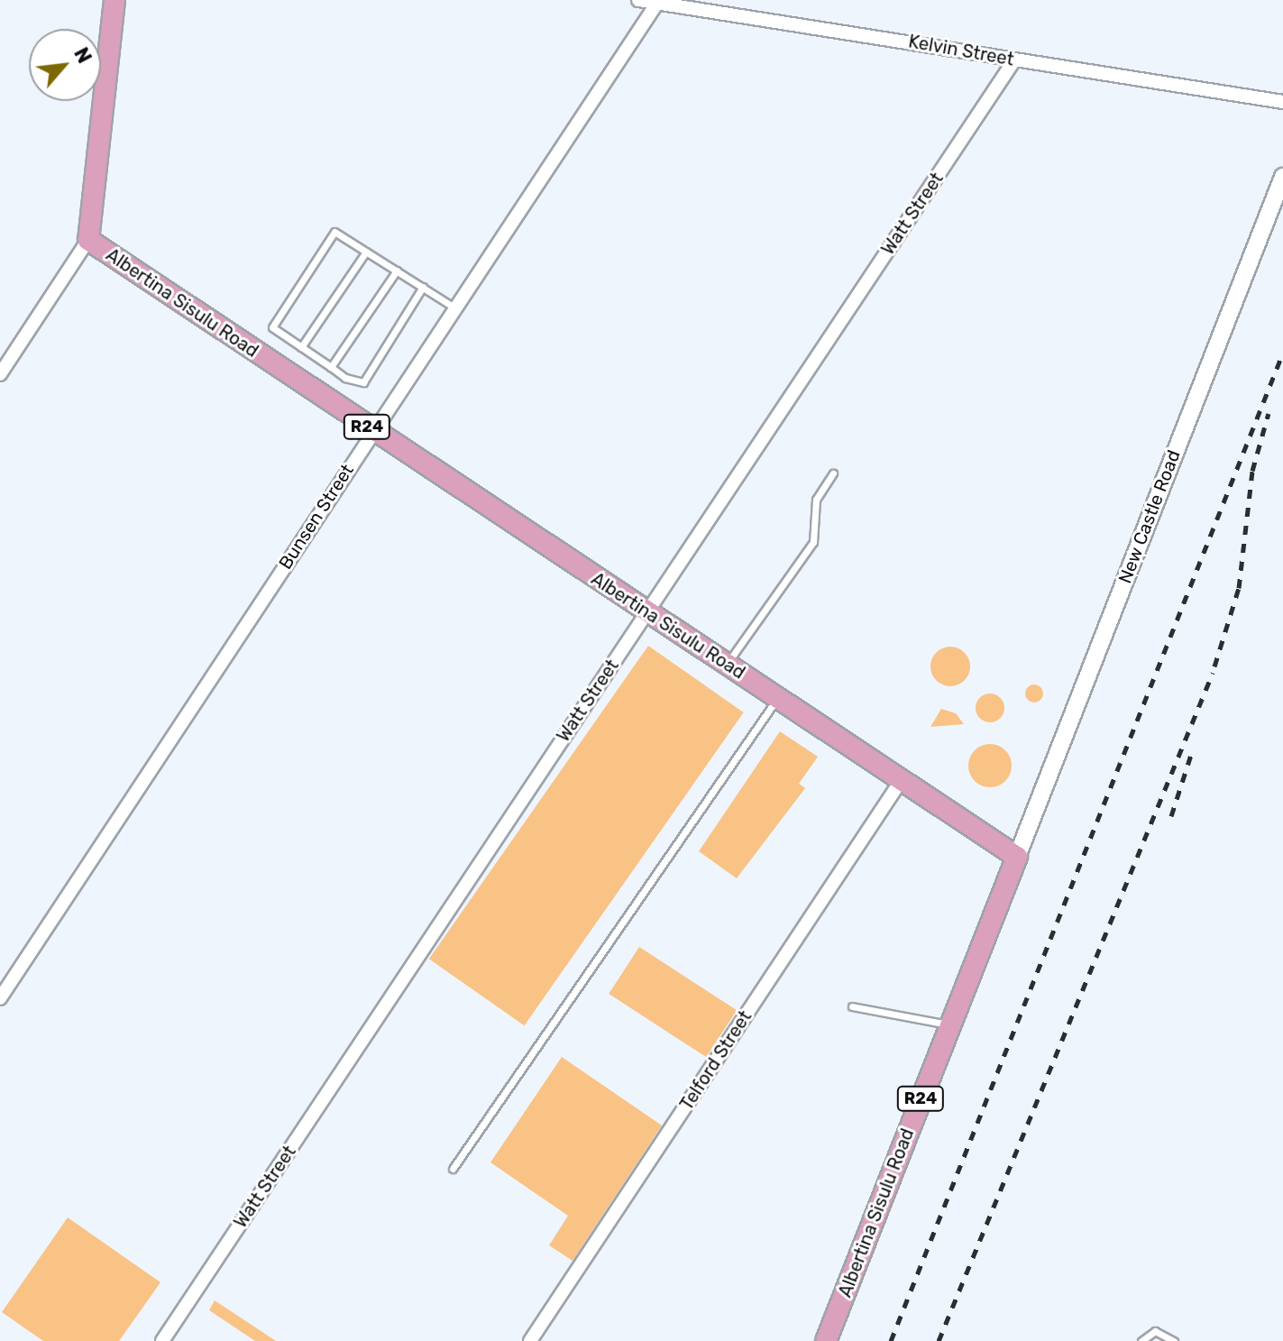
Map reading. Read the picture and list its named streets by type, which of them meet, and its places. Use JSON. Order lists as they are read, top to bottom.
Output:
{
  "streets": {
    "main road": ["Albertina Sisulu Road", "R24"],
    "street": [
      "Kelvin Street",
      "Watt Street",
      "Bunsen Street",
      "New Castle Road",
      "Telford Street"
    ]
  },
  "crossings": [
    ["Kelvin Street", "Watt Street"],
    ["Kelvin Street", "Bunsen Street"],
    ["Watt Street", "Albertina Sisulu Road"],
    ["Albertina Sisulu Road", "Bunsen Street"],
    ["Albertina Sisulu Road", "New Castle Road"],
    ["Albertina Sisulu Road", "Telford Street"]
  ],
  "north": "top right"
}
